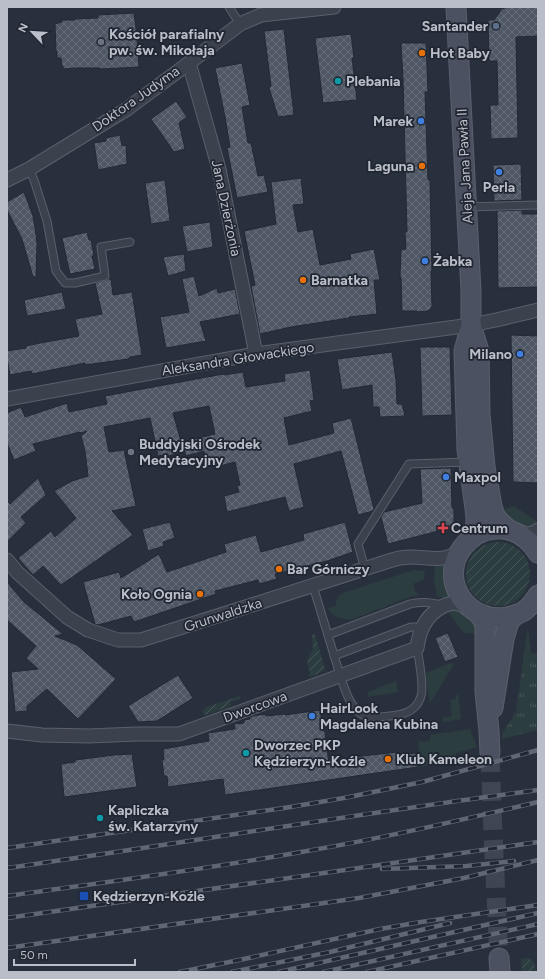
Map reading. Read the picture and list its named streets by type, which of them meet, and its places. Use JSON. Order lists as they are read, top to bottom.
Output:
{
  "streets": {
    "main road": ["Aleja Jana Pawła II"],
    "street": [
      "Doktora Judyma",
      "Jana Dzierżonia",
      "Aleksandra Głowackiego",
      "Grunwaldzka",
      "Dworcowa"
    ]
  },
  "crossings": [
    ["Doktora Judyma", "Jana Dzierżonia"],
    ["Aleja Jana Pawła II", "Aleksandra Głowackiego"],
    ["Aleja Jana Pawła II", "Grunwaldzka"],
    ["Jana Dzierżonia", "Aleksandra Głowackiego"]
  ],
  "places": {
    "other": [
      "Santander",
      "Kościół parafialny pw. św. Mikołaja",
      "Hot Baby",
      "Plebania",
      "Marek",
      "Laguna",
      "Perla",
      "Żabka",
      "Barnatka",
      "Milano",
      "Buddyjski Ośrodek Medytacyjny",
      "Maxpol",
      "Bar Górniczy",
      "Koło Ognia",
      "HairLook Magdalena Kubina",
      "Dworzec PKP Kędzierzyn-Koźle",
      "Klub Kameleon",
      "Kapliczka św. Katarzyny"
    ],
    "health": ["Centrum"],
    "transit": ["Kędzierzyn-Koźle"]
  },
  "scale_bar": "50 m",
  "north": "top left"
}
